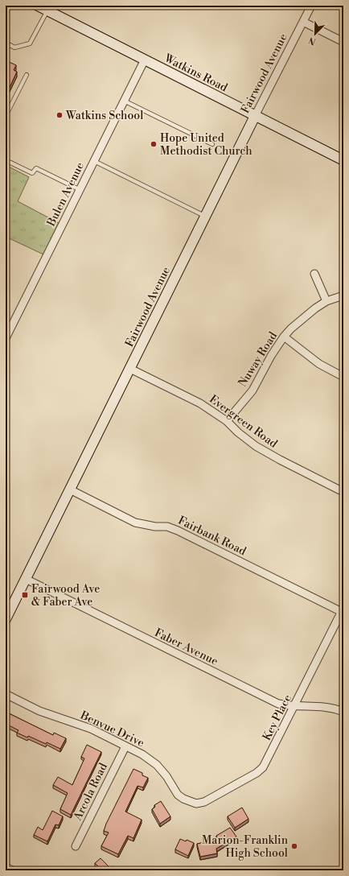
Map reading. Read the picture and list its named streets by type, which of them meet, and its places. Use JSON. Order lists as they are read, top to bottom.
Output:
{
  "streets": {
    "street": [
      "Watkins Road",
      "Fairwood Avenue",
      "Bulen Avenue",
      "Nuway Road",
      "Evergreen Road",
      "Fairbank Road",
      "Faber Avenue",
      "Key Place",
      "Benvue Drive",
      "Arcola Road"
    ]
  },
  "crossings": [
    ["Watkins Road", "Fairwood Avenue"],
    ["Watkins Road", "Bulen Avenue"],
    ["Fairwood Avenue", "Evergreen Road"],
    ["Fairwood Avenue", "Fairbank Road"],
    ["Fairwood Avenue", "Faber Avenue"],
    ["Nuway Road", "Evergreen Road"],
    ["Fairbank Road", "Key Place"],
    ["Faber Avenue", "Key Place"],
    ["Key Place", "Benvue Drive"],
    ["Benvue Drive", "Arcola Road"]
  ],
  "places": {
    "other": ["Watkins School", "Hope United Methodist Church", "Marion-Franklin High School"],
    "transit": ["Fairwood Ave & Faber Ave"]
  },
  "north": "bottom left"
}
